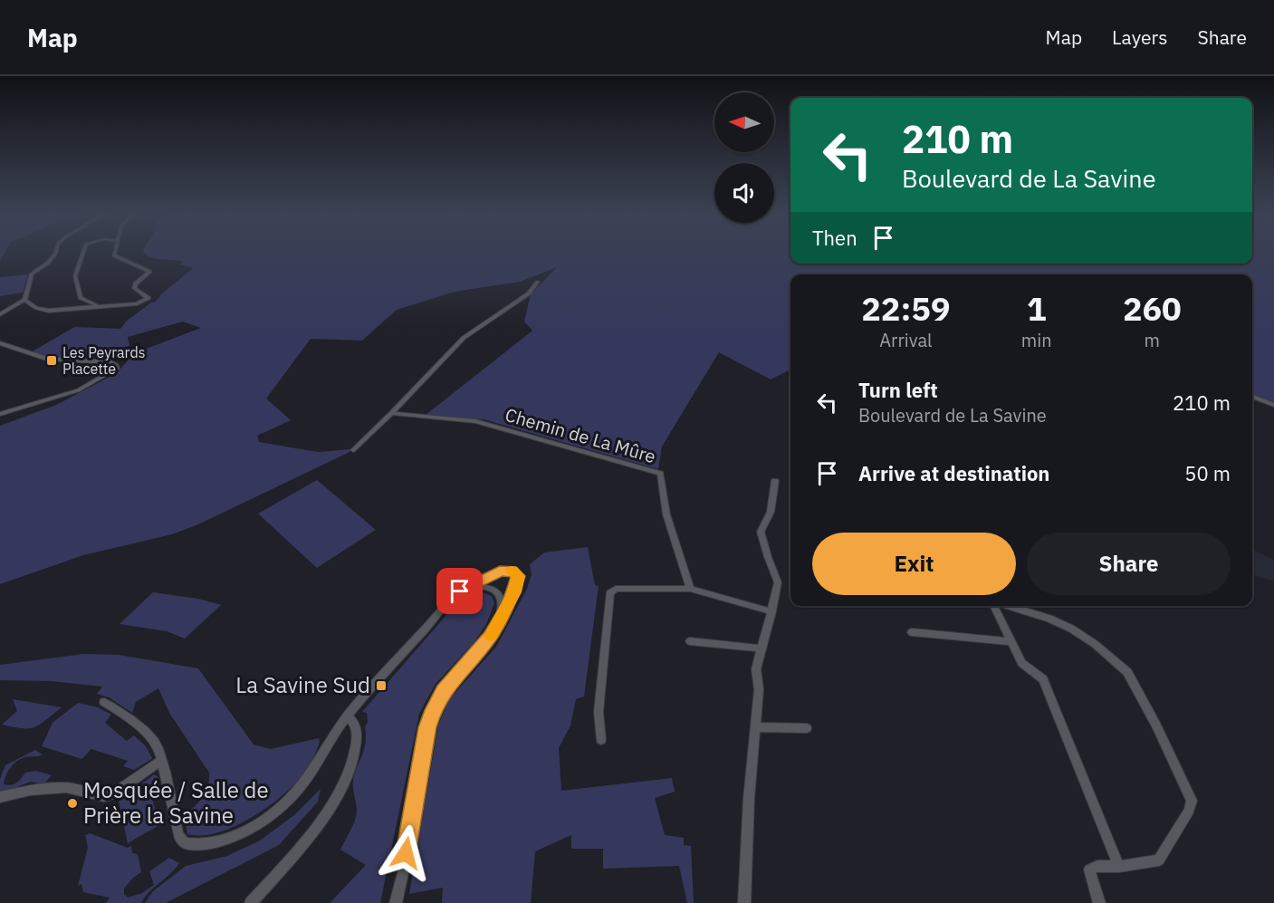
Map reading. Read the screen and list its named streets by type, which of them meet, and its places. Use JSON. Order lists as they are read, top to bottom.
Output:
{
  "streets": {
    "street": ["Chemin de La Mûre"]
  },
  "places": {
    "transit": ["Les Peyrards Placette", "La Savine Sud"],
    "other": ["Mosquée / Salle de Prière la Savine"]
  },
  "north": "left",
  "page": {
    "header": "Map",
    "nav": ["Map", "Layers", "Share"],
    "turn": ["210 m", "Boulevard de La Savine"],
    "then": "Then",
    "eta": [
      "22:59",
      "Arrival",
      "1",
      "min",
      "260",
      "m"
    ],
    "list": [
      {
        "name": "Turn left",
        "note": "Boulevard de La Savine",
        "value": "210 m"
      },
      {
        "name": "Arrive at destination",
        "value": "50 m"
      }
    ],
    "buttons": ["Exit", "Share"]
  }
}
